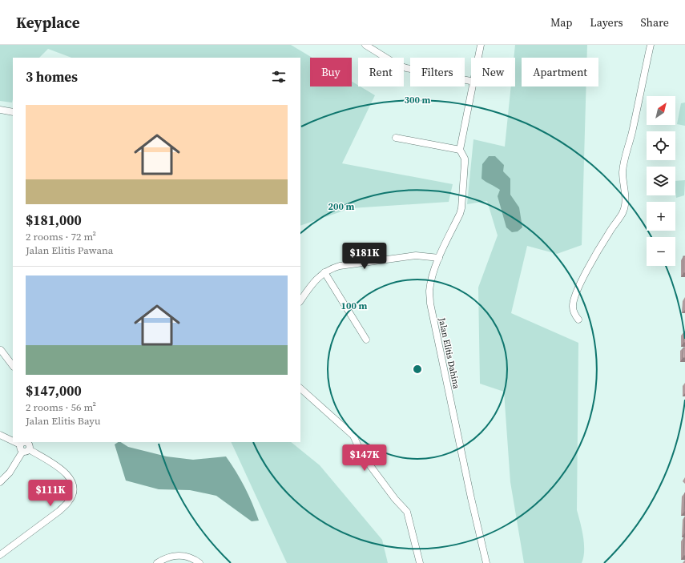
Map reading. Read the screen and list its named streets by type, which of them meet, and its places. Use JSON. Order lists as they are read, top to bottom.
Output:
{
  "streets": {
    "street": ["Jalan Elitis Dahina"]
  },
  "north": "top right",
  "page": {
    "header": "Keyplace",
    "nav": ["Map", "Layers", "Share"],
    "chip": [
      "Buy",
      "Rent",
      "Filters",
      "New",
      "Apartment"
    ],
    "heading": "3 homes",
    "map_buttons": ["+", "−"],
    "list": [
      {
        "name": "$181,000",
        "note": "2 rooms · 72 m² · Jalan Elitis Pawana"
      },
      {
        "name": "$147,000",
        "note": "2 rooms · 56 m² · Jalan Elitis Bayu"
      }
    ],
    "price": ["$181K", "$147K", "$111K"]
  },
  "rings": ["300 m", "200 m", "100 m"]
}
